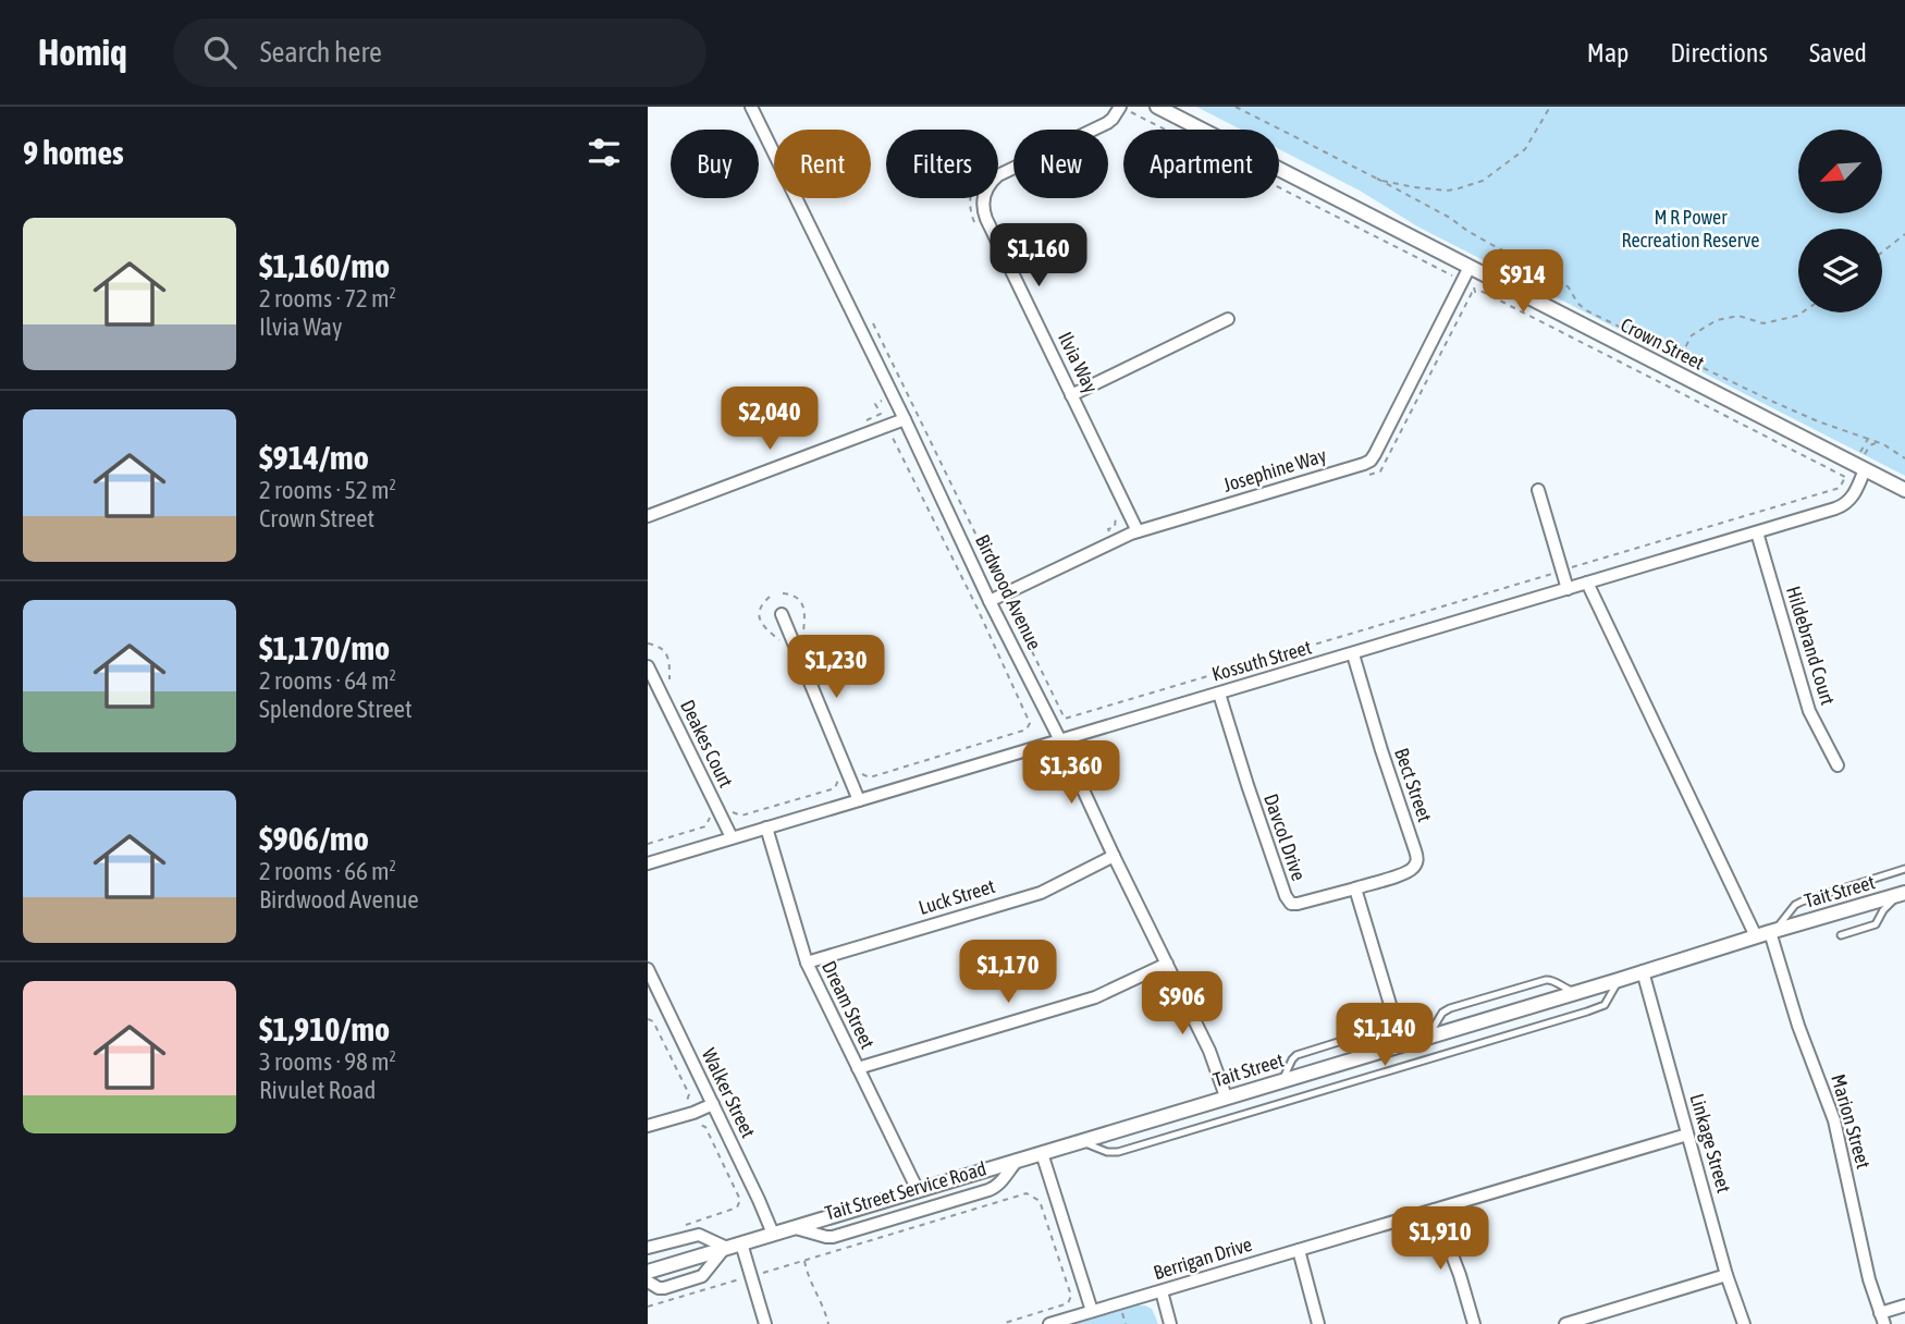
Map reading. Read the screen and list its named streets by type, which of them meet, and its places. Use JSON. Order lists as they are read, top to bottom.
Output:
{
  "streets": {
    "street": [
      "Crown Street",
      "Ilvia Way",
      "Josephine Way",
      "Birdwood Avenue",
      "Hildebrand Court",
      "Kossuth Street",
      "Deakes Court",
      "Bect Street",
      "Davcol Drive",
      "Tait Street",
      "Luck Street",
      "Dream Street",
      "Walker Street",
      "Marion Street",
      "Linkage Street",
      "Tait Street Service Road",
      "Berrigan Drive"
    ]
  },
  "crossings": [
    ["Crown Street", "Josephine Way"],
    ["Crown Street", "Kossuth Street"],
    ["Ilvia Way", "Josephine Way"],
    ["Josephine Way", "Birdwood Avenue"],
    ["Birdwood Avenue", "Kossuth Street"],
    ["Birdwood Avenue", "Tait Street"],
    ["Birdwood Avenue", "Luck Street"],
    ["Hildebrand Court", "Kossuth Street"],
    ["Kossuth Street", "Deakes Court"],
    ["Kossuth Street", "Bect Street"],
    ["Kossuth Street", "Davcol Drive"],
    ["Kossuth Street", "Dream Street"],
    ["Kossuth Street", "Marion Street"],
    ["Bect Street", "Davcol Drive"],
    ["Tait Street", "Dream Street"],
    ["Tait Street", "Walker Street"],
    ["Tait Street", "Marion Street"],
    ["Tait Street", "Linkage Street"],
    ["Tait Street", "Tait Street Service Road"],
    ["Luck Street", "Dream Street"],
    ["Linkage Street", "Berrigan Drive"]
  ],
  "parks": ["M R Power Recreation Reserve"],
  "north": "bottom left",
  "page": {
    "header": "Homiq",
    "search": "Search here",
    "nav": ["Map", "Directions", "Saved"],
    "heading": "9 homes",
    "chip": [
      "Buy",
      "Rent",
      "Filters",
      "New",
      "Apartment"
    ],
    "list": [
      {
        "name": "$1,160/mo",
        "note": "2 rooms · 72 m² · Ilvia Way"
      },
      {
        "name": "$914/mo",
        "note": "2 rooms · 52 m² · Crown Street"
      },
      {
        "name": "$1,170/mo",
        "note": "2 rooms · 64 m² · Splendore Street"
      },
      {
        "name": "$906/mo",
        "note": "2 rooms · 66 m² · Birdwood Avenue"
      },
      {
        "name": "$1,910/mo",
        "note": "3 rooms · 98 m² · Rivulet Road"
      }
    ],
    "price": [
      "$1,160",
      "$914",
      "$2,040",
      "$1,230",
      "$1,360",
      "$1,170",
      "$906",
      "$1,140",
      "$1,910"
    ]
  }
}
